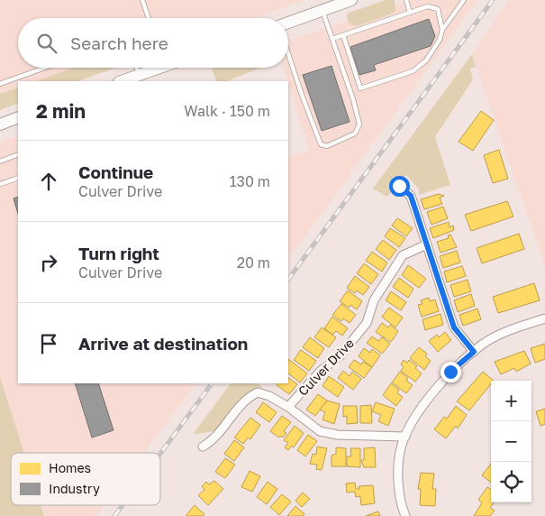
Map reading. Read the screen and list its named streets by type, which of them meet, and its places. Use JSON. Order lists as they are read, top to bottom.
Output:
{
  "streets": {
    "street": ["Culver Drive"]
  },
  "legend": ["Homes", "Industry"],
  "page": {
    "search": "Search here",
    "heading": ["2 min", "Walk · 150 m"],
    "list": [
      ["Continue", "Culver Drive", "130 m"],
      ["Turn right", "Culver Drive", "20 m"],
      "Arrive at destination"
    ],
    "map_buttons": ["+", "−"]
  }
}
